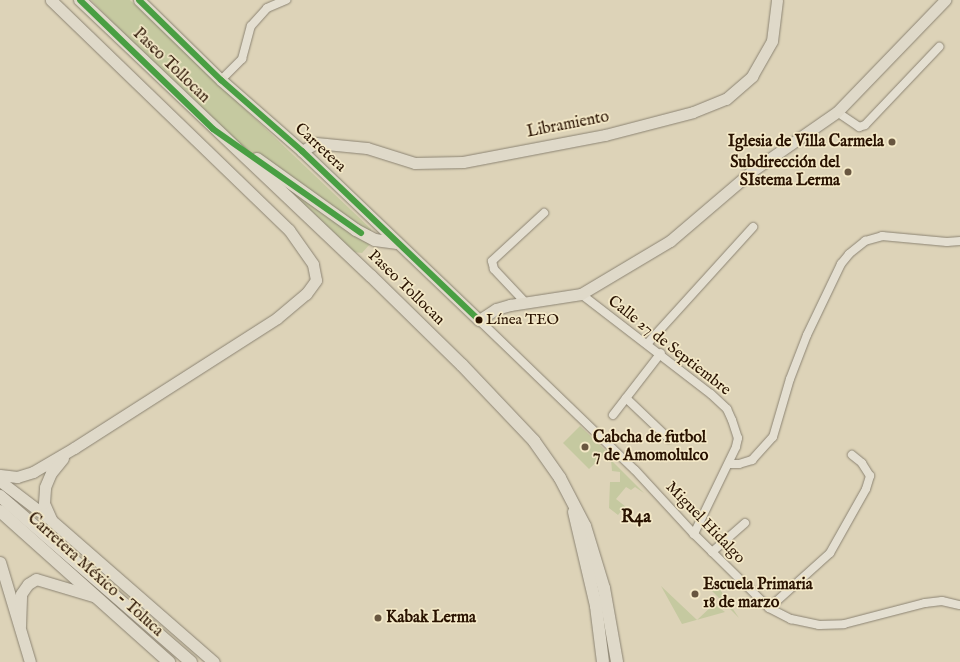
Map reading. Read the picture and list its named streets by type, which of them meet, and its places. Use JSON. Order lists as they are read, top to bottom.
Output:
{
  "streets": {
    "highway": ["Paseo Tollocan", "Carretera México - Toluca"],
    "main road": ["Libramiento", "Carretera"],
    "street": ["Calle 27 de Septiembre", "Miguel Hidalgo"]
  },
  "crossings": [
    ["Libramiento", "Carretera"],
    ["Carretera", "Miguel Hidalgo"],
    ["Calle 27 de Septiembre", "Miguel Hidalgo"]
  ],
  "districts": ["R4a"],
  "places": [
    "Iglesia de Villa Carmela",
    "Subdirección del SIstema Lerma",
    "Línea TEO",
    "Cabcha de futbol 7 de Amomolulco",
    "Escuela Primaria 18 de marzo",
    "Kabak Lerma"
  ],
  "lines": ["transit line TEO"]
}
